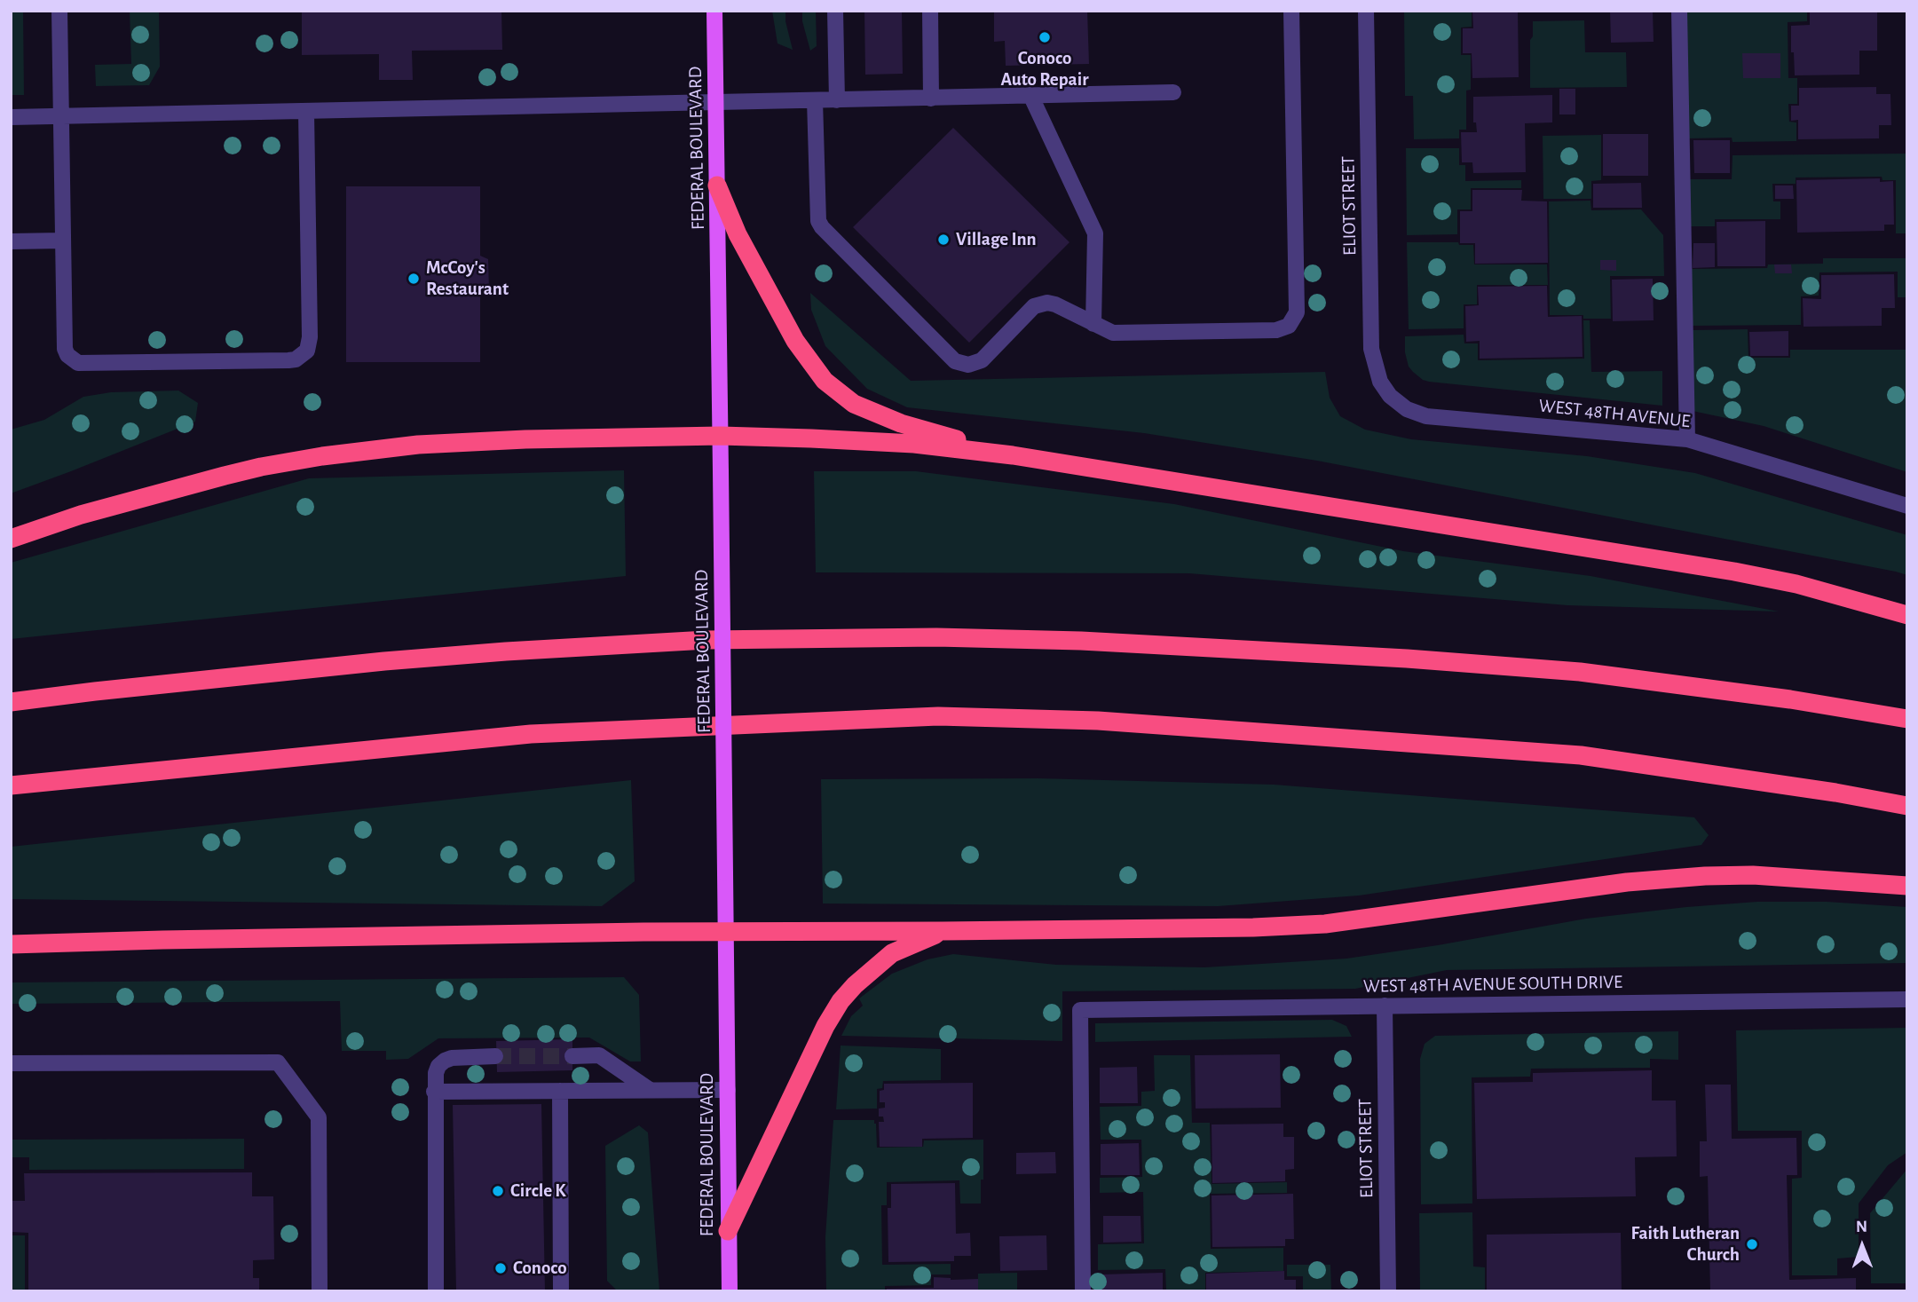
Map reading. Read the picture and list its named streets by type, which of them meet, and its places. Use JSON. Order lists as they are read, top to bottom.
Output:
{
  "streets": {
    "main road": ["FEDERAL BOULEVARD"],
    "street": ["ELIOT STREET", "WEST 48TH AVENUE", "WEST 48TH AVENUE SOUTH DRIVE"]
  },
  "crossings": [
    ["ELIOT STREET", "WEST 48TH AVENUE"],
    ["ELIOT STREET", "WEST 48TH AVENUE SOUTH DRIVE"]
  ],
  "places": [
    "Conoco Auto Repair",
    "Village Inn",
    "McCoy's Restaurant",
    "Circle K",
    "Faith Lutheran Church",
    "Conoco"
  ],
  "north": "top"
}
